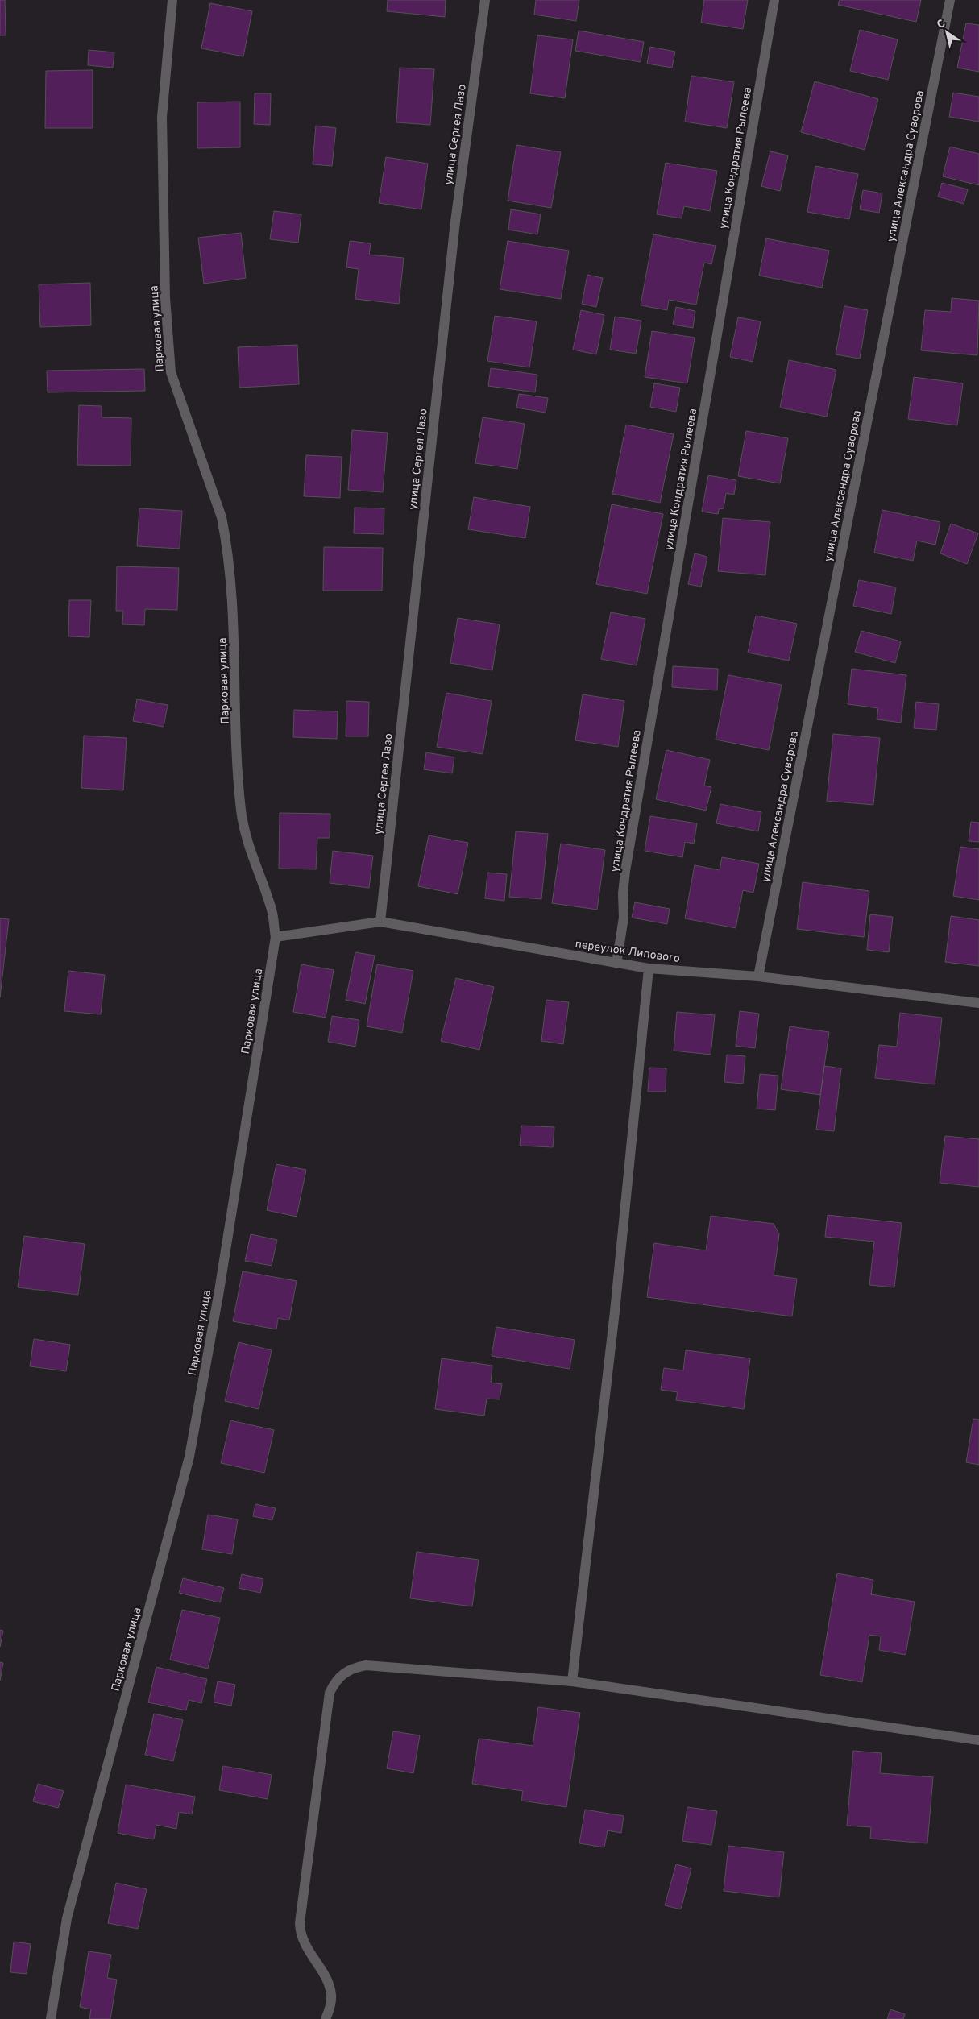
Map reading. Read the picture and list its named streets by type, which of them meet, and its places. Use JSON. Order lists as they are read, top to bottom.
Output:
{
  "streets": {
    "lane": [
      "улица Сергея Лазо",
      "улица Кондратия Рылеева",
      "улица Александра Суворова",
      "Парковая улица",
      "переулок Липового"
    ]
  },
  "crossings": [
    ["улица Сергея Лазо", "переулок Липового"],
    ["улица Кондратия Рылеева", "переулок Липового"],
    ["улица Александра Суворова", "переулок Липового"],
    ["Парковая улица", "переулок Липового"]
  ],
  "north": "top left"
}
